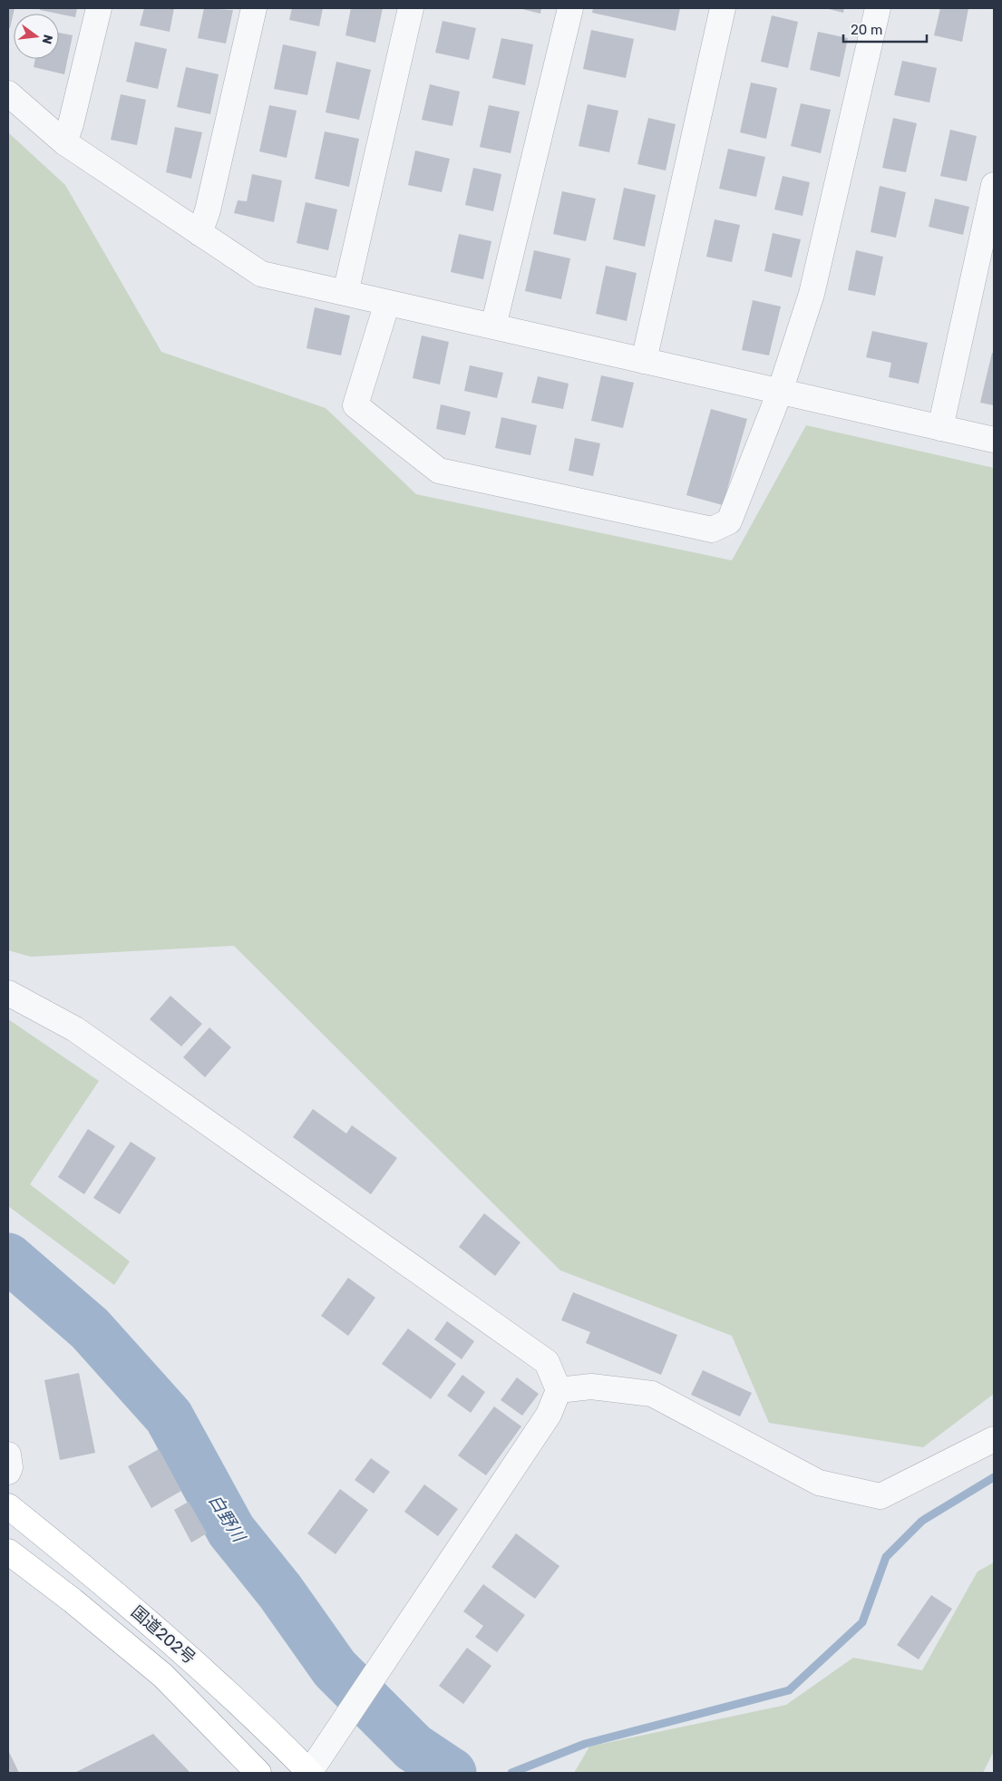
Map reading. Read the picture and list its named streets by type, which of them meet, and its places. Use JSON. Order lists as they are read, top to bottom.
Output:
{
  "streets": {
    "highway": ["国道202号"]
  },
  "water": ["白野川"],
  "scale_bar": "20 m",
  "north": "right"
}
